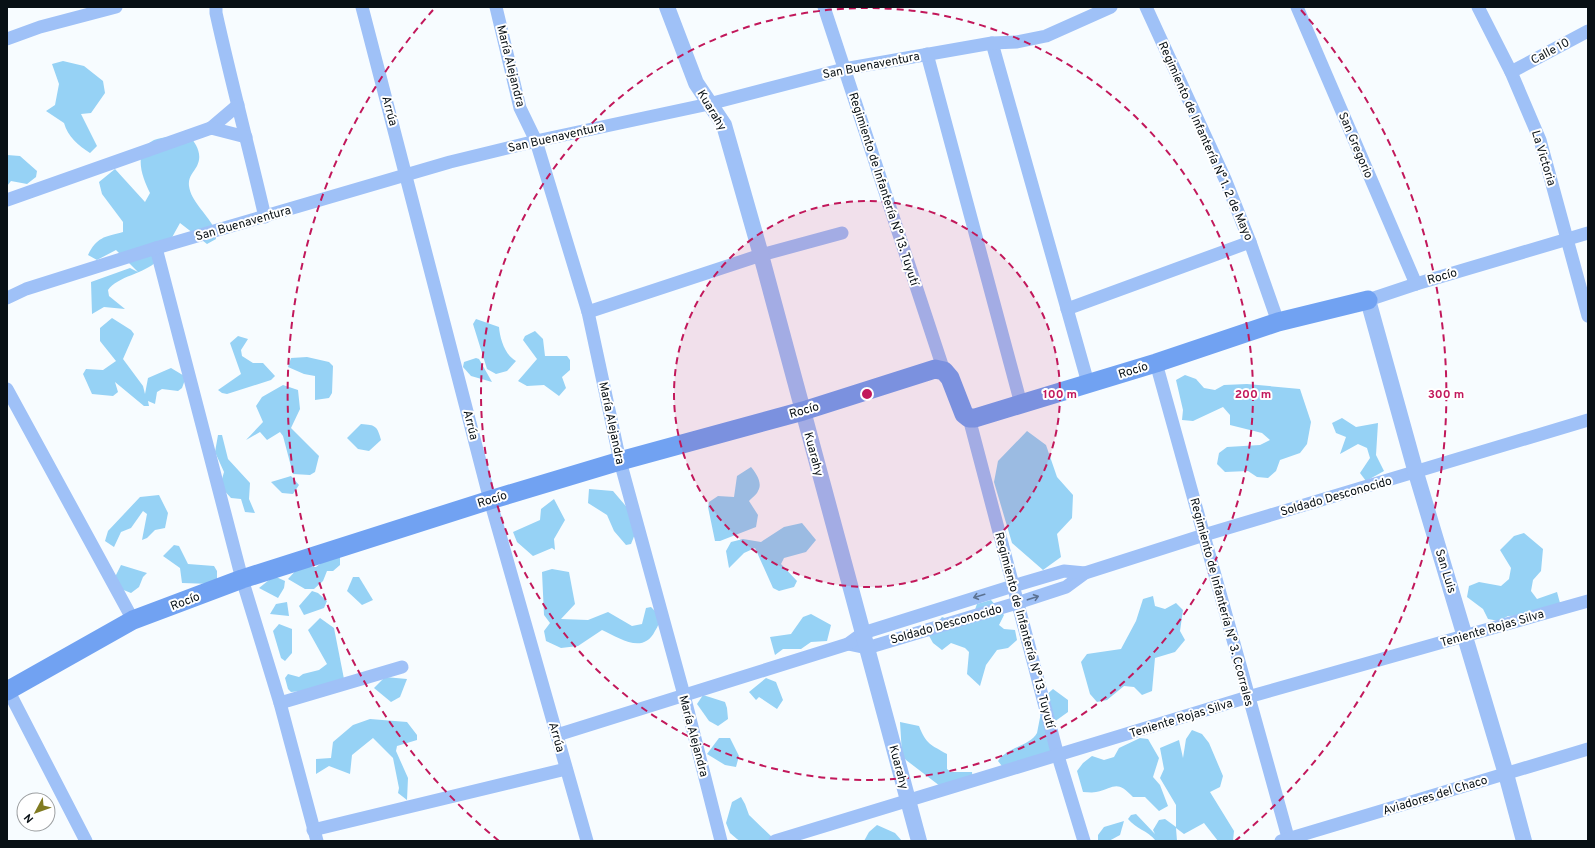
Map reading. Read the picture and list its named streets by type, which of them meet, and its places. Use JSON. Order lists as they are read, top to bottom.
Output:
{
  "streets": {
    "main road": ["Rocío"],
    "street": [
      "Calle 10",
      "San Buenaventura",
      "María Alejandra",
      "Kuarahy",
      "Arrúa",
      "Regimiento de Infantería N° 1. 2 de Mayo",
      "San Gregorio",
      "La Victoria",
      "Regimiento de Infantería N° 13. Tuyutí",
      "Soldado Desconocido",
      "San Luis",
      "Regimiento de Infantería N° 3. Ccorrales",
      "Teniente Rojas Silva",
      "Aviadores del Chaco"
    ]
  },
  "crossings": [
    ["Calle 10", "La Victoria"],
    ["San Buenaventura", "María Alejandra"],
    ["San Buenaventura", "Kuarahy"],
    ["San Buenaventura", "Arrúa"],
    ["San Buenaventura", "Regimiento de Infantería N° 13. Tuyutí"],
    ["María Alejandra", "Rocío"],
    ["María Alejandra", "Soldado Desconocido"],
    ["Kuarahy", "Rocío"],
    ["Kuarahy", "Soldado Desconocido"],
    ["Kuarahy", "Teniente Rojas Silva"],
    ["Arrúa", "Rocío"],
    ["Arrúa", "Soldado Desconocido"],
    ["Regimiento de Infantería N° 1. 2 de Mayo", "Rocío"],
    ["San Gregorio", "Rocío"],
    ["La Victoria", "Rocío"],
    ["Regimiento de Infantería N° 13. Tuyutí", "Rocío"],
    ["Regimiento de Infantería N° 13. Tuyutí", "Soldado Desconocido"],
    ["Regimiento de Infantería N° 13. Tuyutí", "Teniente Rojas Silva"],
    ["Rocío", "San Luis"],
    ["Rocío", "Regimiento de Infantería N° 3. Ccorrales"],
    ["Soldado Desconocido", "San Luis"],
    ["Soldado Desconocido", "Regimiento de Infantería N° 3. Ccorrales"],
    ["San Luis", "Teniente Rojas Silva"],
    ["San Luis", "Aviadores del Chaco"],
    ["Regimiento de Infantería N° 3. Ccorrales", "Teniente Rojas Silva"],
    ["Regimiento de Infantería N° 3. Ccorrales", "Aviadores del Chaco"]
  ],
  "north": "bottom left",
  "rings": ["100 m", "200 m", "300 m"]
}
